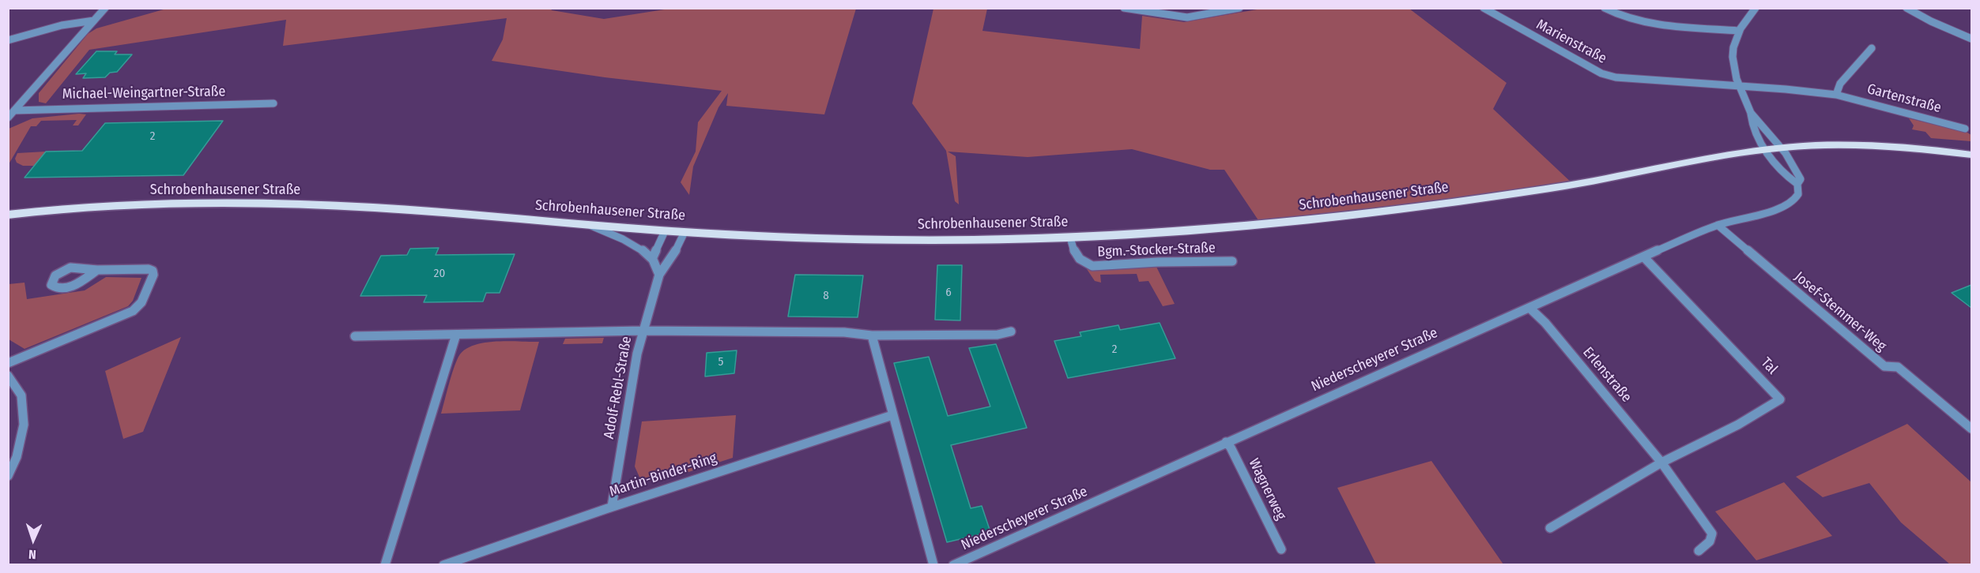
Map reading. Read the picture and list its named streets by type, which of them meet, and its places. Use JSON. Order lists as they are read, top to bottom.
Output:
{
  "streets": {
    "main road": ["Schrobenhausener Straße"],
    "street": [
      "Marienstraße",
      "Michael-Weingartner-Straße",
      "Gartenstraße",
      "Bgm.-Stocker-Straße",
      "Josef-Stemmer-Weg",
      "Niederscheyerer Straße",
      "Tal",
      "Erlenstraße",
      "Adolf-Rebl-Straße",
      "Martin-Binder-Ring",
      "Wagnerweg"
    ]
  },
  "crossings": [
    ["Marienstraße", "Gartenstraße"],
    ["Schrobenhausener Straße", "Bgm.-Stocker-Straße"],
    ["Schrobenhausener Straße", "Adolf-Rebl-Straße"],
    ["Josef-Stemmer-Weg", "Niederscheyerer Straße"],
    ["Niederscheyerer Straße", "Tal"],
    ["Niederscheyerer Straße", "Erlenstraße"],
    ["Niederscheyerer Straße", "Wagnerweg"],
    ["Tal", "Erlenstraße"],
    ["Adolf-Rebl-Straße", "Martin-Binder-Ring"]
  ],
  "house_numbers": [
    "2",
    "20",
    "6",
    "8",
    "2",
    "5"
  ],
  "north": "bottom"
}
